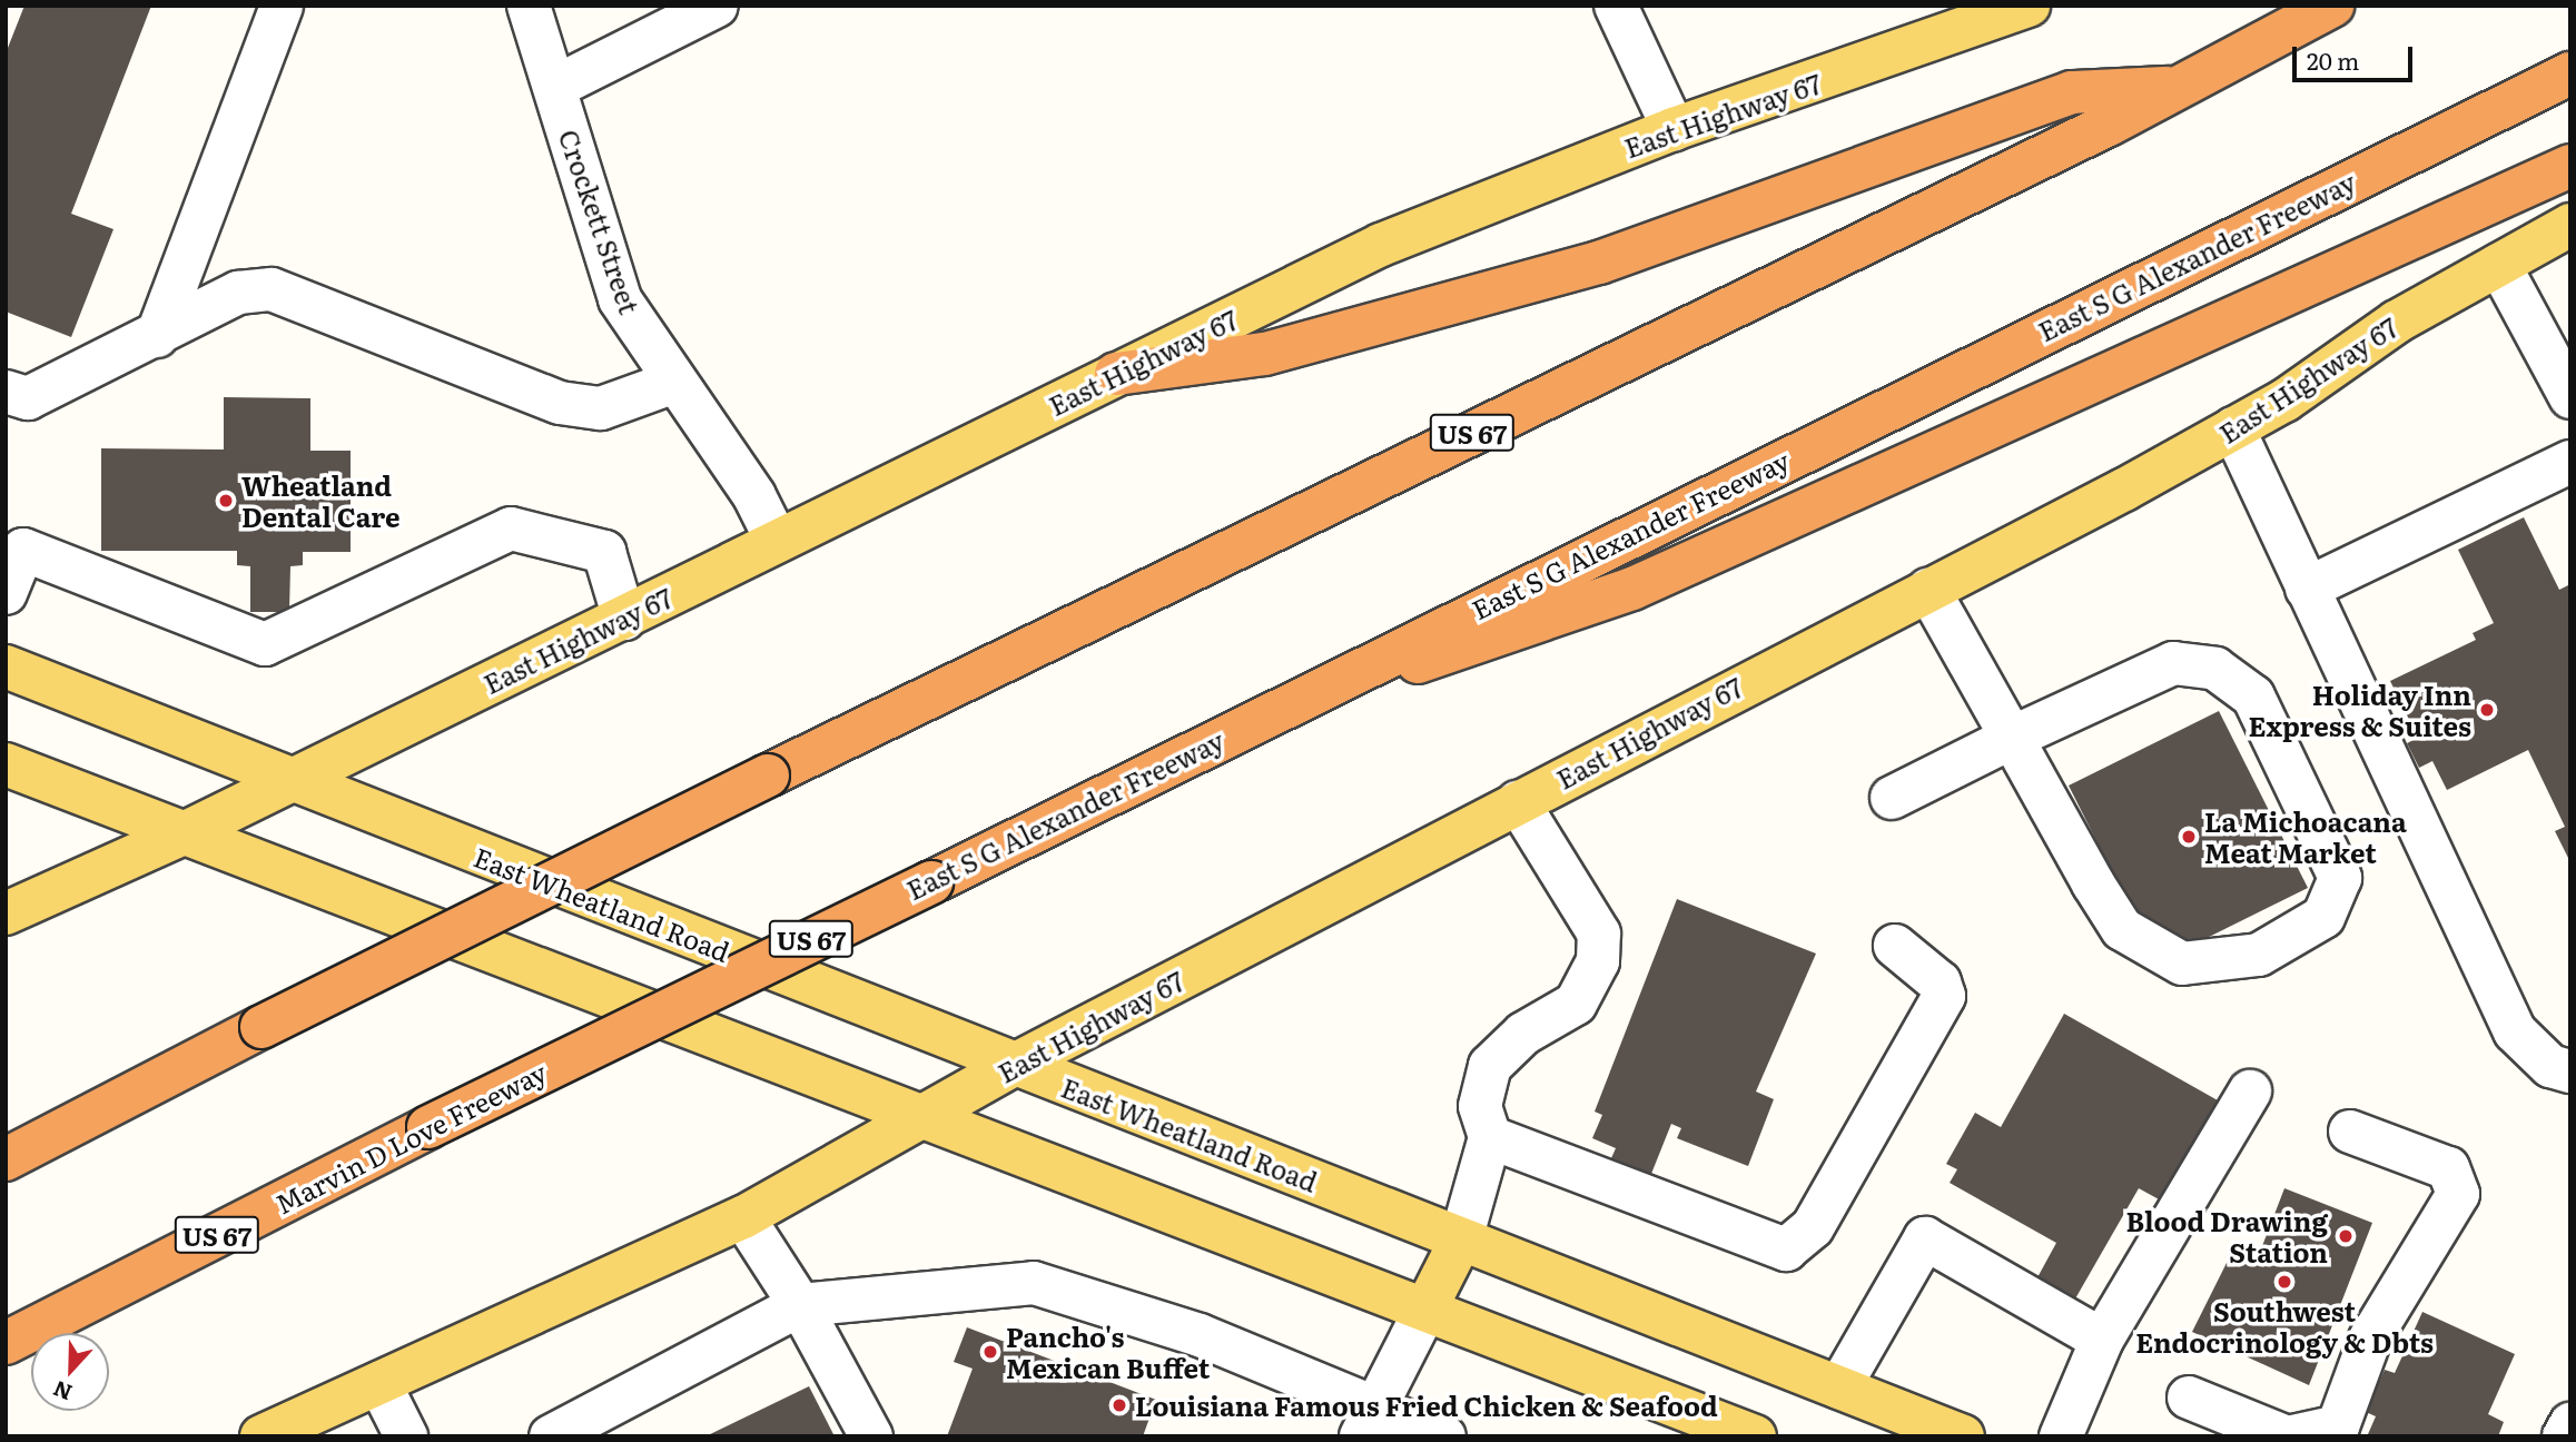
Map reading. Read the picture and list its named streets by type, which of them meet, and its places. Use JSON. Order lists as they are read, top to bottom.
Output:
{
  "streets": {
    "highway": ["East S G Alexander Freeway", "US 67", "Marvin D Love Freeway"],
    "main road": ["East Highway 67", "East Wheatland Road"],
    "street": ["Crockett Street"]
  },
  "crossings": [
    ["East Highway 67", "Crockett Street"],
    ["East Highway 67", "East Wheatland Road"],
    ["East S G Alexander Freeway", "Marvin D Love Freeway"]
  ],
  "places": [
    "Wheatland Dental Care",
    "Holiday Inn Express & Suites",
    "La Michoacana Meat Market",
    "Blood Drawing Station",
    "Southwest Endocrinology & Dbts",
    "Pancho's Mexican Buffet",
    "Louisiana Famous Fried Chicken & Seafood"
  ],
  "scale_bar": "20 m",
  "north": "bottom"
}
